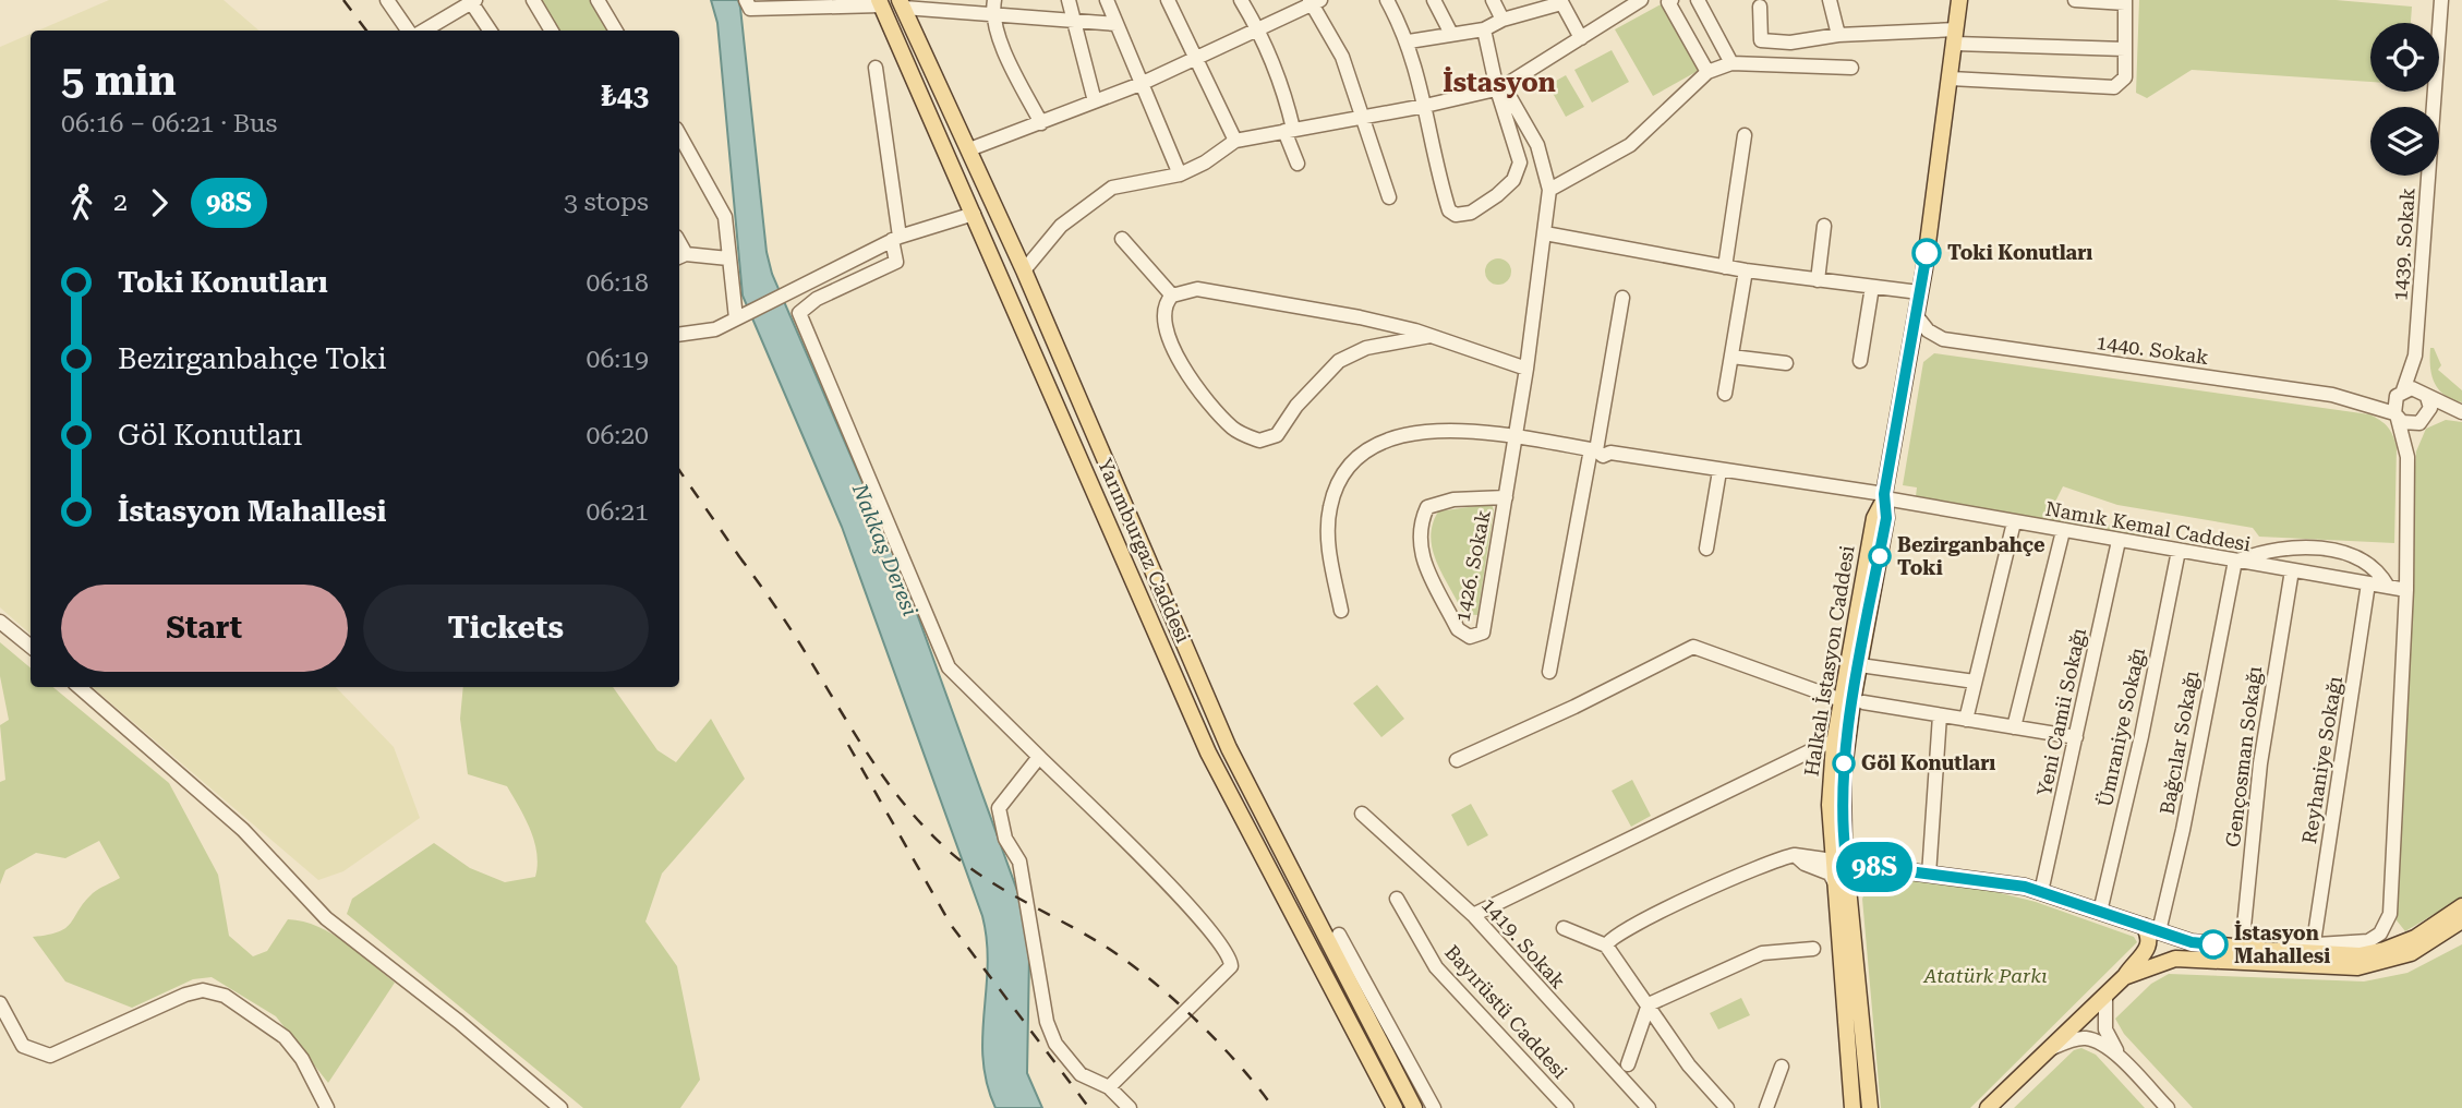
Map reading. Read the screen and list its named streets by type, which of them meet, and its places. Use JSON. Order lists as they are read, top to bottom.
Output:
{
  "streets": {
    "main road": ["Yarımburgaz Caddesi", "Halkalı İstasyon Caddesi"],
    "street": [
      "1439. Sokak",
      "1440. Sokak",
      "Namık Kemal Caddesi",
      "1426. Sokak",
      "Yeni Camii Sokağı",
      "Ümraniye Sokağı",
      "Bağcılar Sokağı",
      "Gençosman Sokağı",
      "Reyhaniye Sokağı",
      "1419. Sokak",
      "Bayırüstü Caddesi"
    ]
  },
  "crossings": [
    ["1440. Sokak", "Halkalı İstasyon Caddesi"],
    ["Namık Kemal Caddesi", "1426. Sokak"],
    ["Namık Kemal Caddesi", "Halkalı İstasyon Caddesi"],
    ["Namık Kemal Caddesi", "Yeni Camii Sokağı"],
    ["Namık Kemal Caddesi", "Ümraniye Sokağı"],
    ["Namık Kemal Caddesi", "Bağcılar Sokağı"],
    ["Namık Kemal Caddesi", "Gençosman Sokağı"],
    ["Namık Kemal Caddesi", "Reyhaniye Sokağı"]
  ],
  "districts": ["İstasyon"],
  "water": ["Nakkaş Deresi"],
  "parks": ["Atatürk Parkı"],
  "places": [
    "Toki Konutları",
    "Bezirganbahçe Toki",
    "Göl Konutları",
    "İstasyon Mahallesi"
  ],
  "lines": ["bus line 98S"],
  "page": {
    "on_map": "98S",
    "heading": ["5 min", "06:16 – 06:21 · Bus", "₺43"],
    "legs": ["2", "98S", "3 stops"],
    "list": [
      {
        "name": "Toki Konutları",
        "value": "06:18"
      },
      {
        "name": "Bezirganbahçe Toki",
        "value": "06:19"
      },
      {
        "name": "Göl Konutları",
        "value": "06:20"
      },
      {
        "name": "İstasyon Mahallesi",
        "value": "06:21"
      }
    ],
    "buttons": ["Start", "Tickets"]
  }
}
